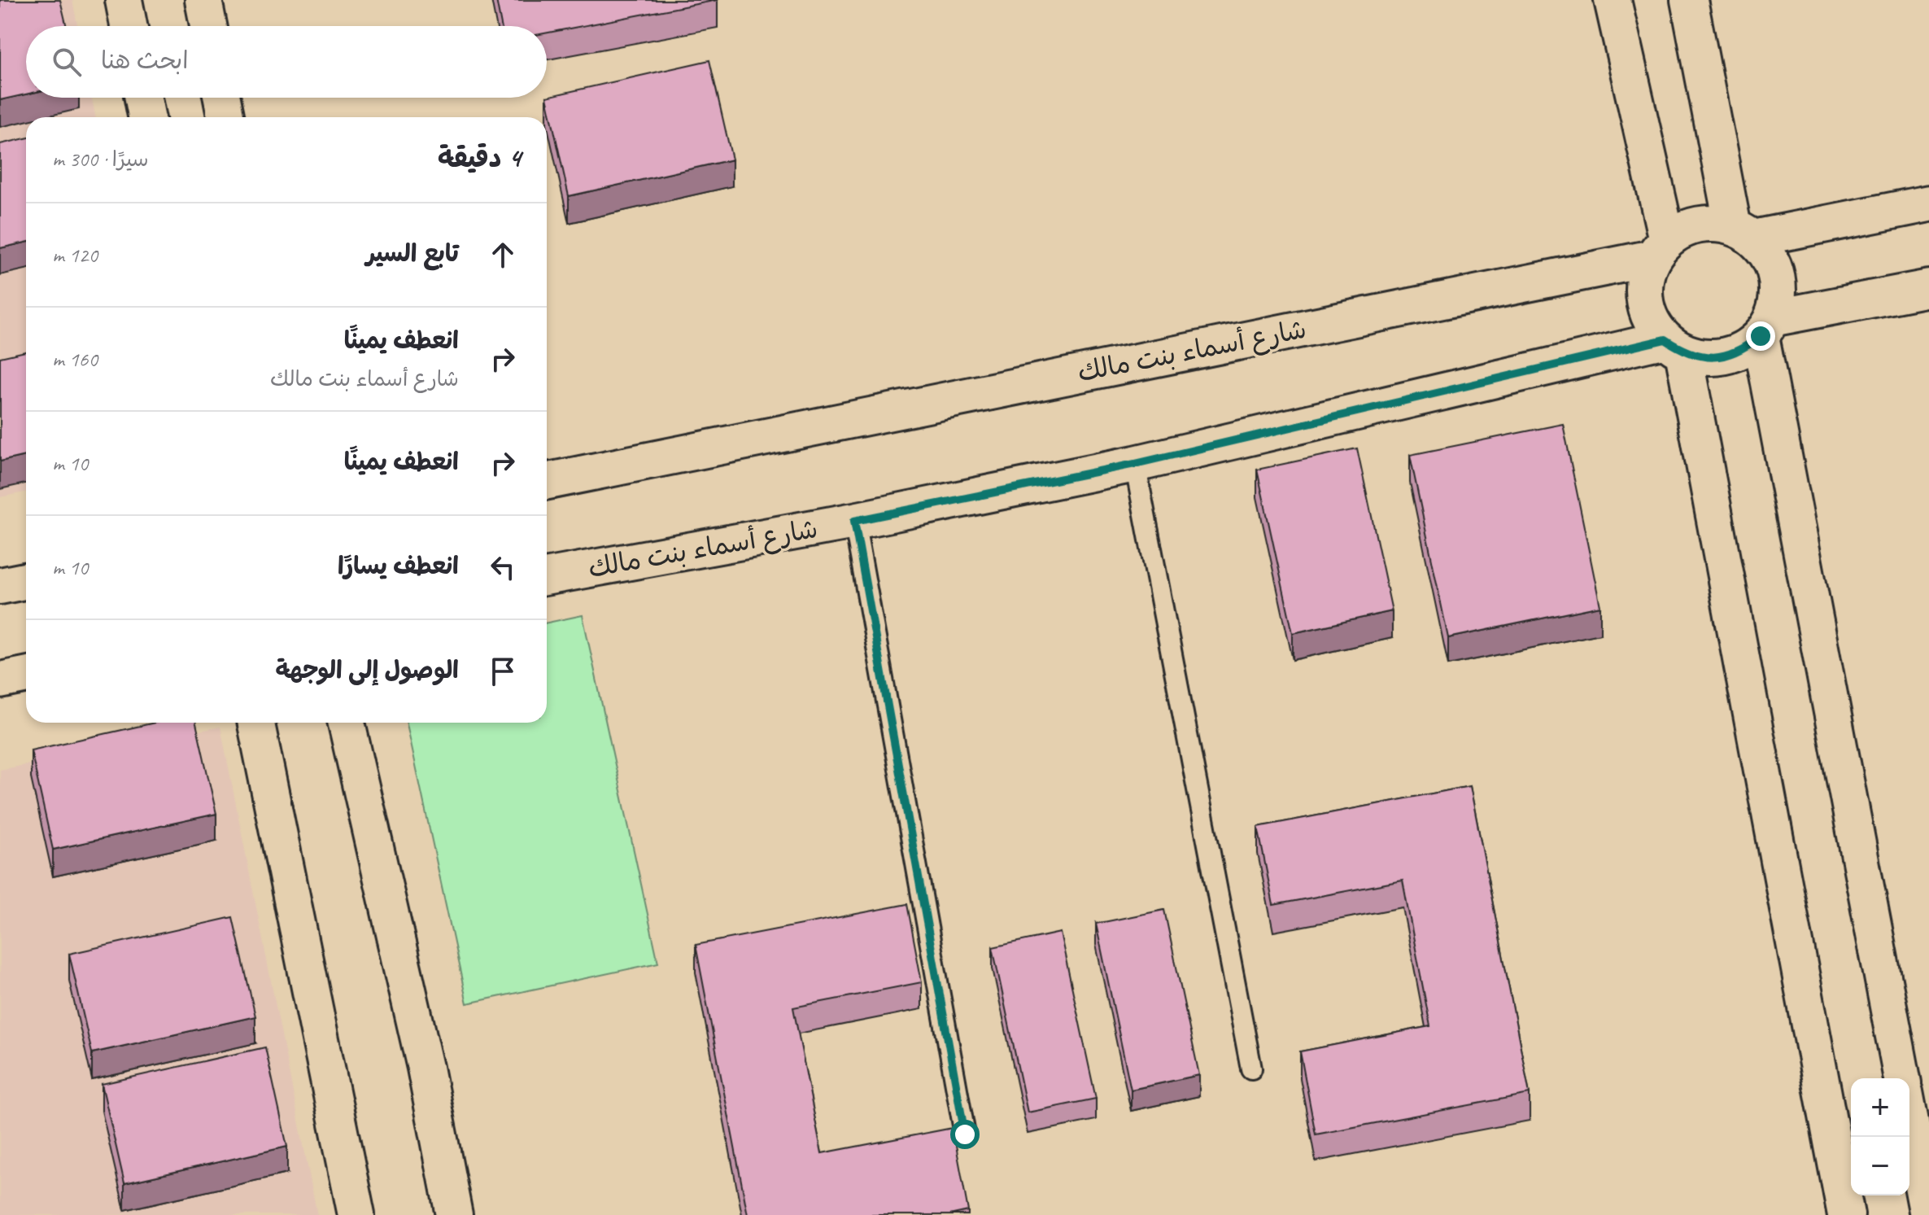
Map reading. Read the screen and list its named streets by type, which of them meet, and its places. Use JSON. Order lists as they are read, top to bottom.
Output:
{
  "streets": {
    "street": ["شارع أسماء بنت مالك"]
  },
  "page": {
    "search": "ابحث هنا",
    "heading": ["4 دقيقة", "سيرًا · 300 m"],
    "list": [
      ["تابع السير", "120 m"],
      ["انعطف يمينًا", "شارع أسماء بنت مالك", "160 m"],
      ["انعطف يمينًا", "10 m"],
      ["انعطف يسارًا", "10 m"],
      "الوصول إلى الوجهة"
    ],
    "map_buttons": ["+", "−"]
  }
}
